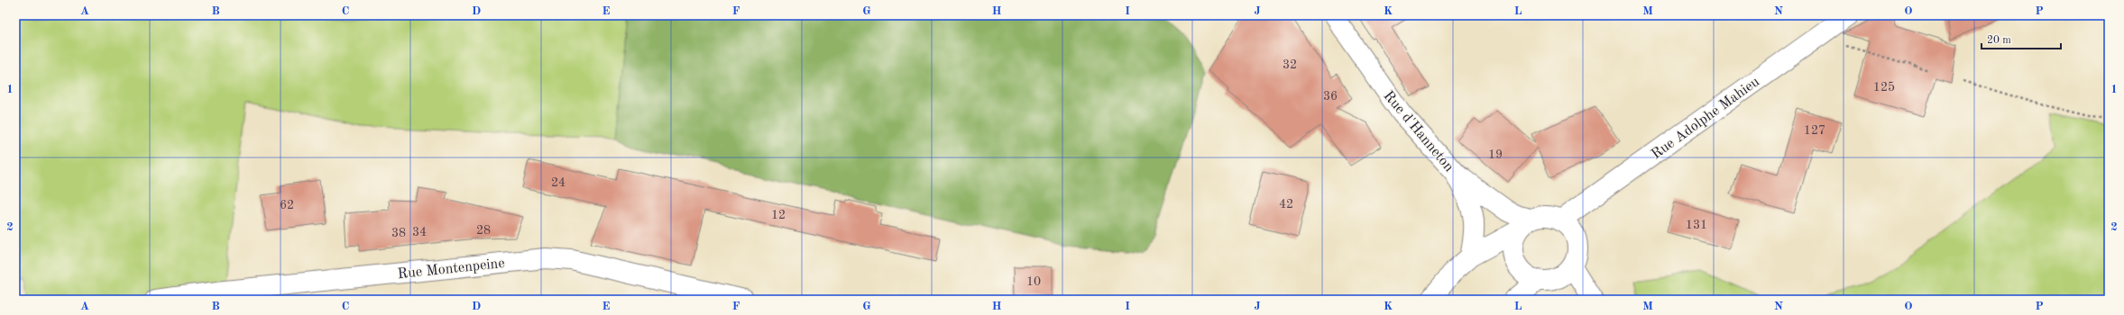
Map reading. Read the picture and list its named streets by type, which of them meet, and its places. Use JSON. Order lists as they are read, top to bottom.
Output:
{
  "streets": {
    "street": ["Rue Adolphe Mahieu", "Rue d'Hanneton", "Rue Montenpeine"]
  },
  "crossings": [
    ["Rue Adolphe Mahieu", "Rue d'Hanneton"]
  ],
  "house_numbers": [
    "32",
    "125",
    "36",
    "127",
    "19",
    "24",
    "42",
    "62",
    "12",
    "131",
    "28",
    "34",
    "38",
    "10"
  ],
  "scale_bar": "20 m",
  "grid": {
    "columns": [
      "A",
      "B",
      "C",
      "D",
      "E",
      "F",
      "G",
      "H",
      "I",
      "J",
      "K",
      "L",
      "M",
      "N",
      "O",
      "P"
    ],
    "rows": ["1", "2"]
  }
}
